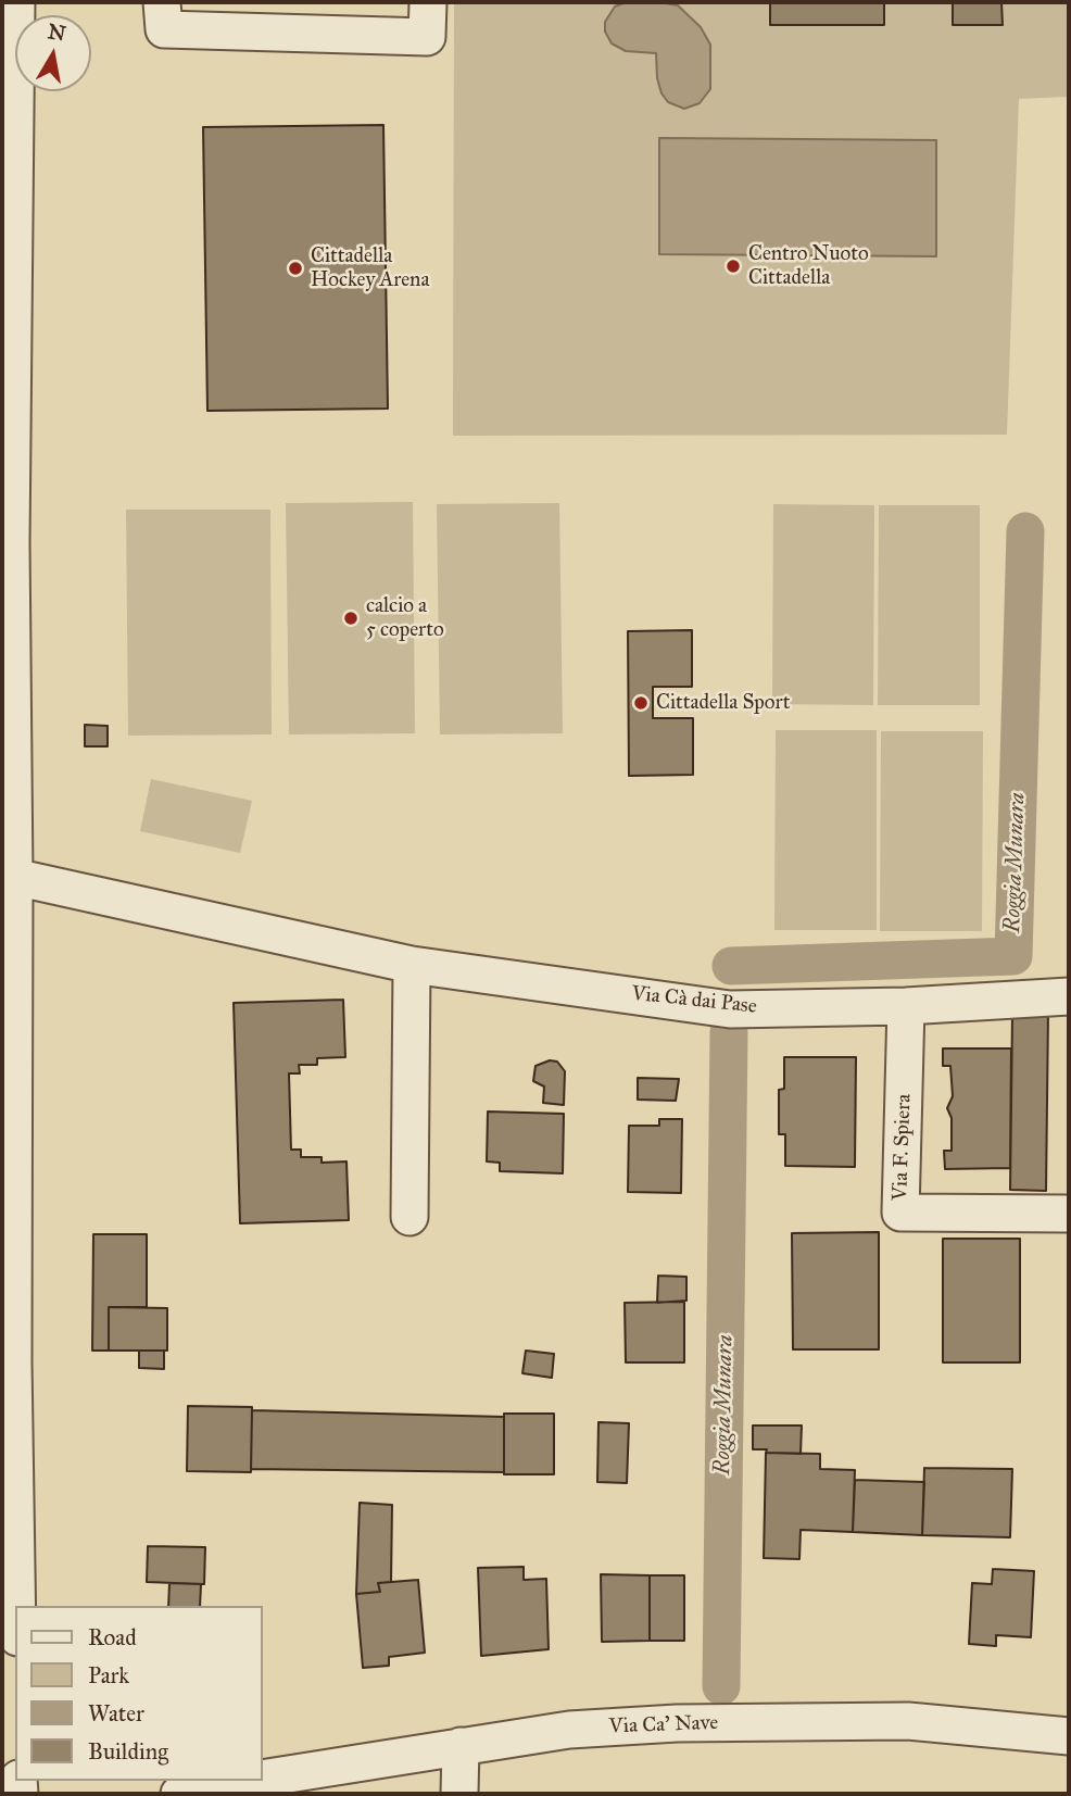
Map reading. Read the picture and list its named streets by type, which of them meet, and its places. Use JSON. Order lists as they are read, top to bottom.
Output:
{
  "streets": {
    "street": ["Via Cà dai Pase", "Via F. Spiera", "Via Ca' Nave"]
  },
  "crossings": [
    ["Via Cà dai Pase", "Via F. Spiera"]
  ],
  "water": ["Roggia Munara"],
  "places": [
    "Centro Nuoto Cittadella",
    "Cittadella Hockey Arena",
    "calcio a 5 coperto",
    "Cittadella Sport"
  ],
  "legend": [
    "Road",
    "Park",
    "Water",
    "Building"
  ],
  "north": "top"
}
